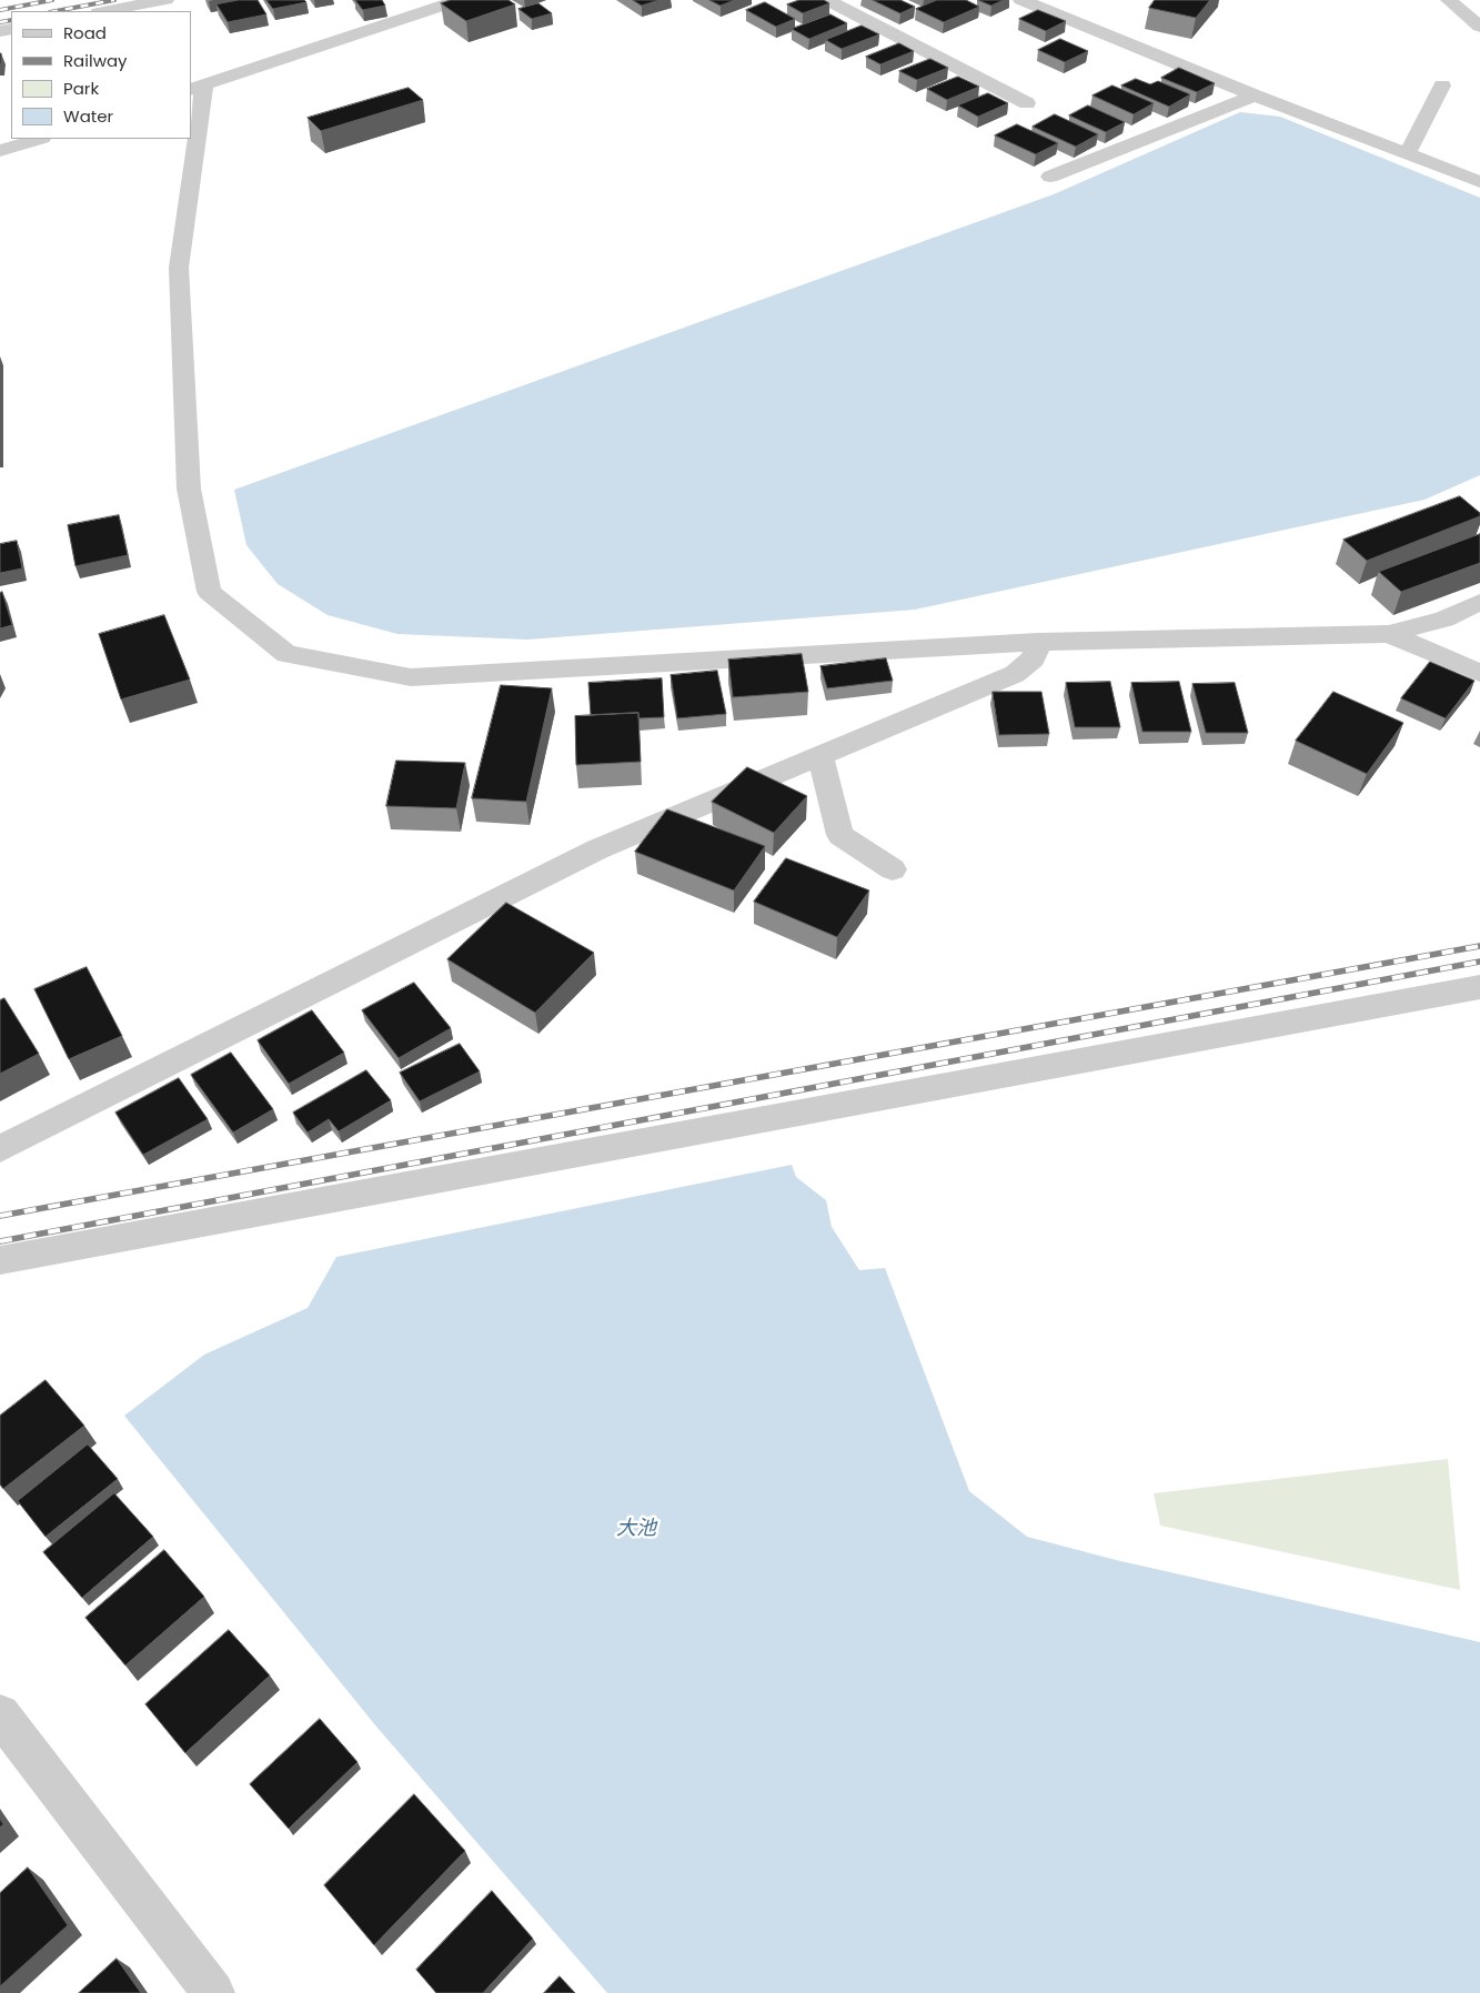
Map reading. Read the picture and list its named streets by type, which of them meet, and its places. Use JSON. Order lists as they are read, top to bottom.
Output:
{
  "water": ["大池"],
  "legend": [
    "Road",
    "Railway",
    "Park",
    "Water"
  ]
}
